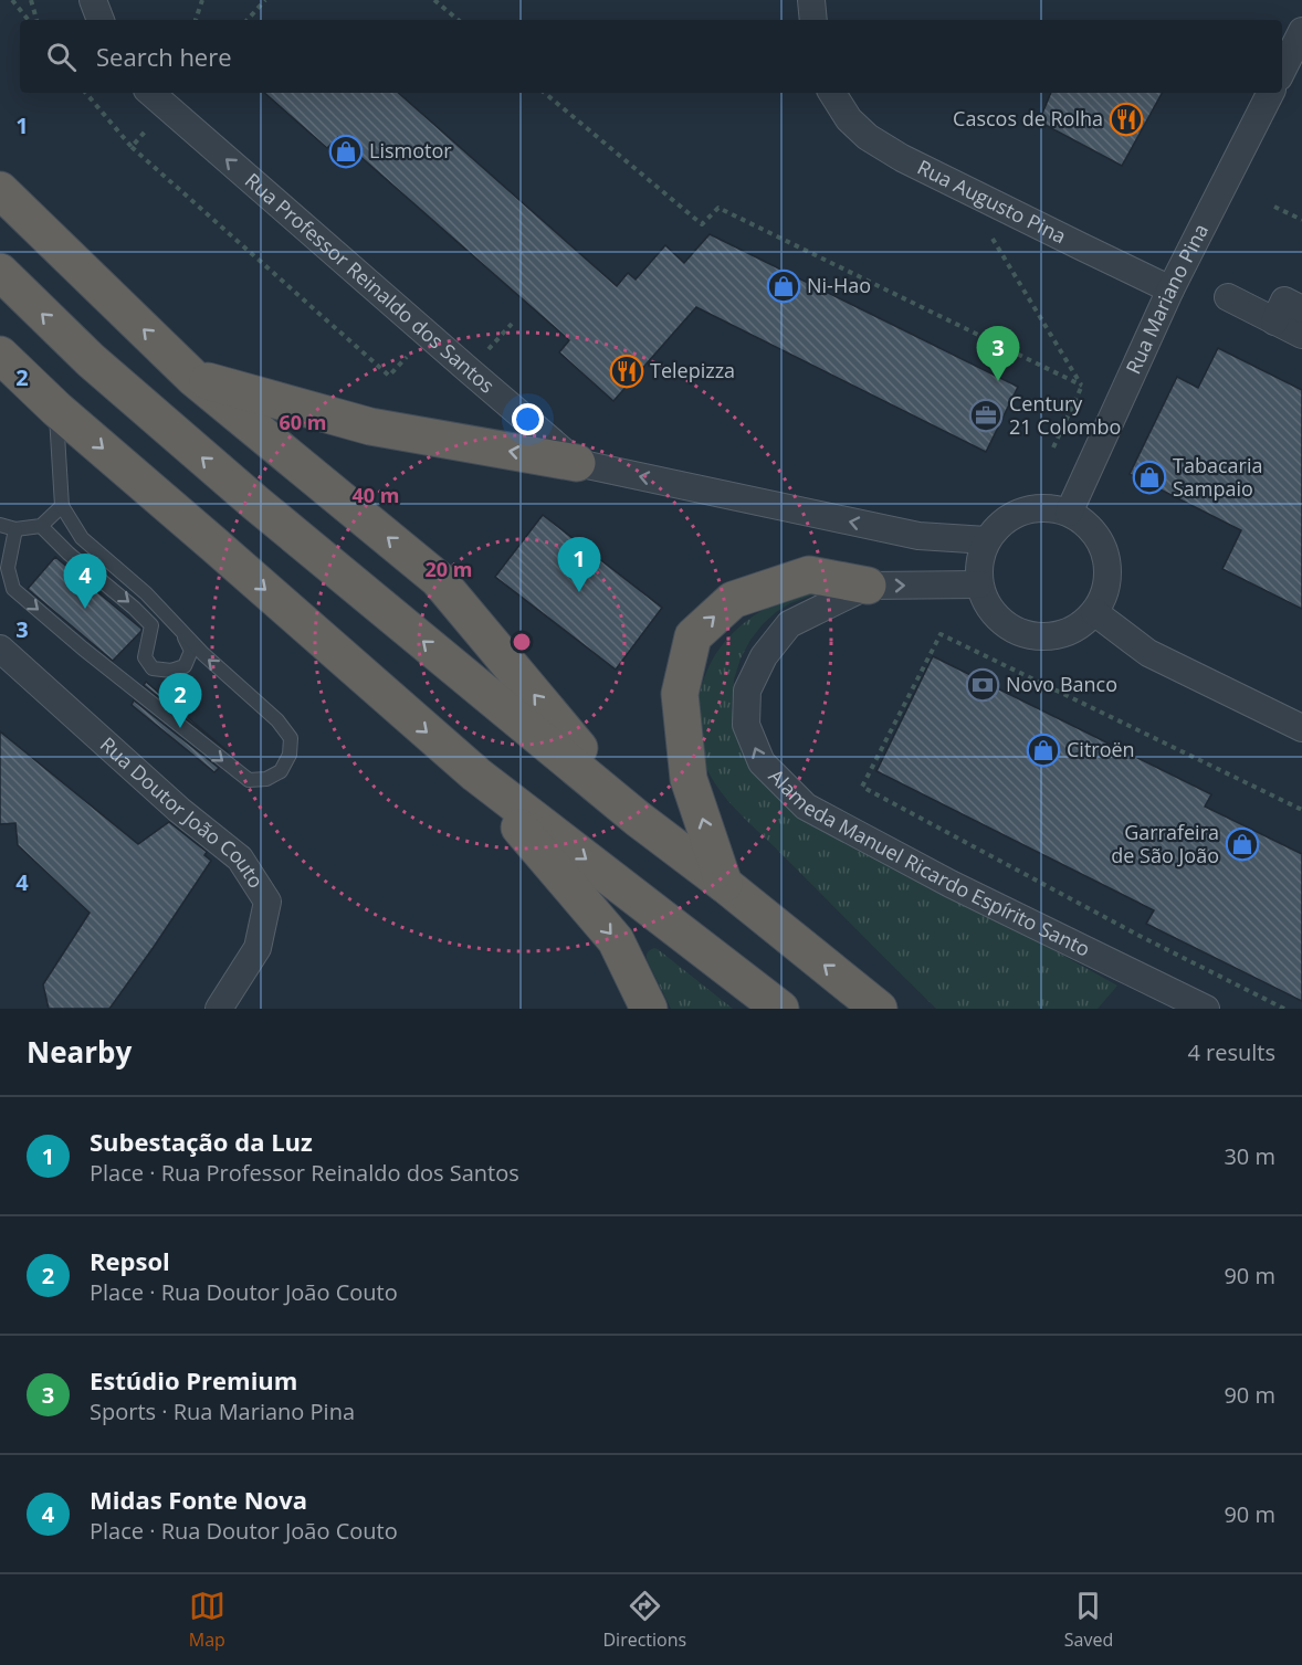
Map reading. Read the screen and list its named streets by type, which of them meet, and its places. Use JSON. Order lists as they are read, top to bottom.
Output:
{
  "streets": {
    "street": [
      "Rua Augusto Pina",
      "Rua Professor Reinaldo dos Santos",
      "Rua Mariano Pina",
      "Rua Doutor João Couto",
      "Alameda Manuel Ricardo Espírito Santo"
    ]
  },
  "crossings": [
    ["Rua Augusto Pina", "Rua Mariano Pina"],
    ["Rua Professor Reinaldo dos Santos", "Rua Mariano Pina"],
    ["Rua Professor Reinaldo dos Santos", "Alameda Manuel Ricardo Espírito Santo"],
    ["Rua Mariano Pina", "Alameda Manuel Ricardo Espírito Santo"]
  ],
  "one_way": ["Rua Professor Reinaldo dos Santos"],
  "places": {
    "restaurant": ["Cascos de Rolha", "Telepizza"],
    "shop": [
      "Lismotor",
      "Ni-Hao",
      "Tabacaria Sampaio",
      "Citroën",
      "Garrafeira de São João"
    ],
    "office": ["Century 21 Colombo"],
    "bank": ["Novo Banco"]
  },
  "page": {
    "search": "Search here",
    "pins": [
      "3",
      "1",
      "4",
      "2"
    ],
    "heading": ["Nearby", "4 results"],
    "list": [
      {
        "mark": "1",
        "name": "Subestação da Luz",
        "note": "Place · Rua Professor Reinaldo dos Santos",
        "value": "30 m"
      },
      {
        "mark": "2",
        "name": "Repsol",
        "note": "Place · Rua Doutor João Couto",
        "value": "90 m"
      },
      {
        "mark": "3",
        "name": "Estúdio Premium",
        "note": "Sports · Rua Mariano Pina",
        "value": "90 m"
      },
      {
        "mark": "4",
        "name": "Midas Fonte Nova",
        "note": "Place · Rua Doutor João Couto",
        "value": "90 m"
      }
    ],
    "nav": ["Map", "Directions", "Saved"]
  },
  "grid": {
    "rows": [
      "1",
      "2",
      "3",
      "4"
    ]
  },
  "rings": ["60 m", "40 m", "20 m"]
}
